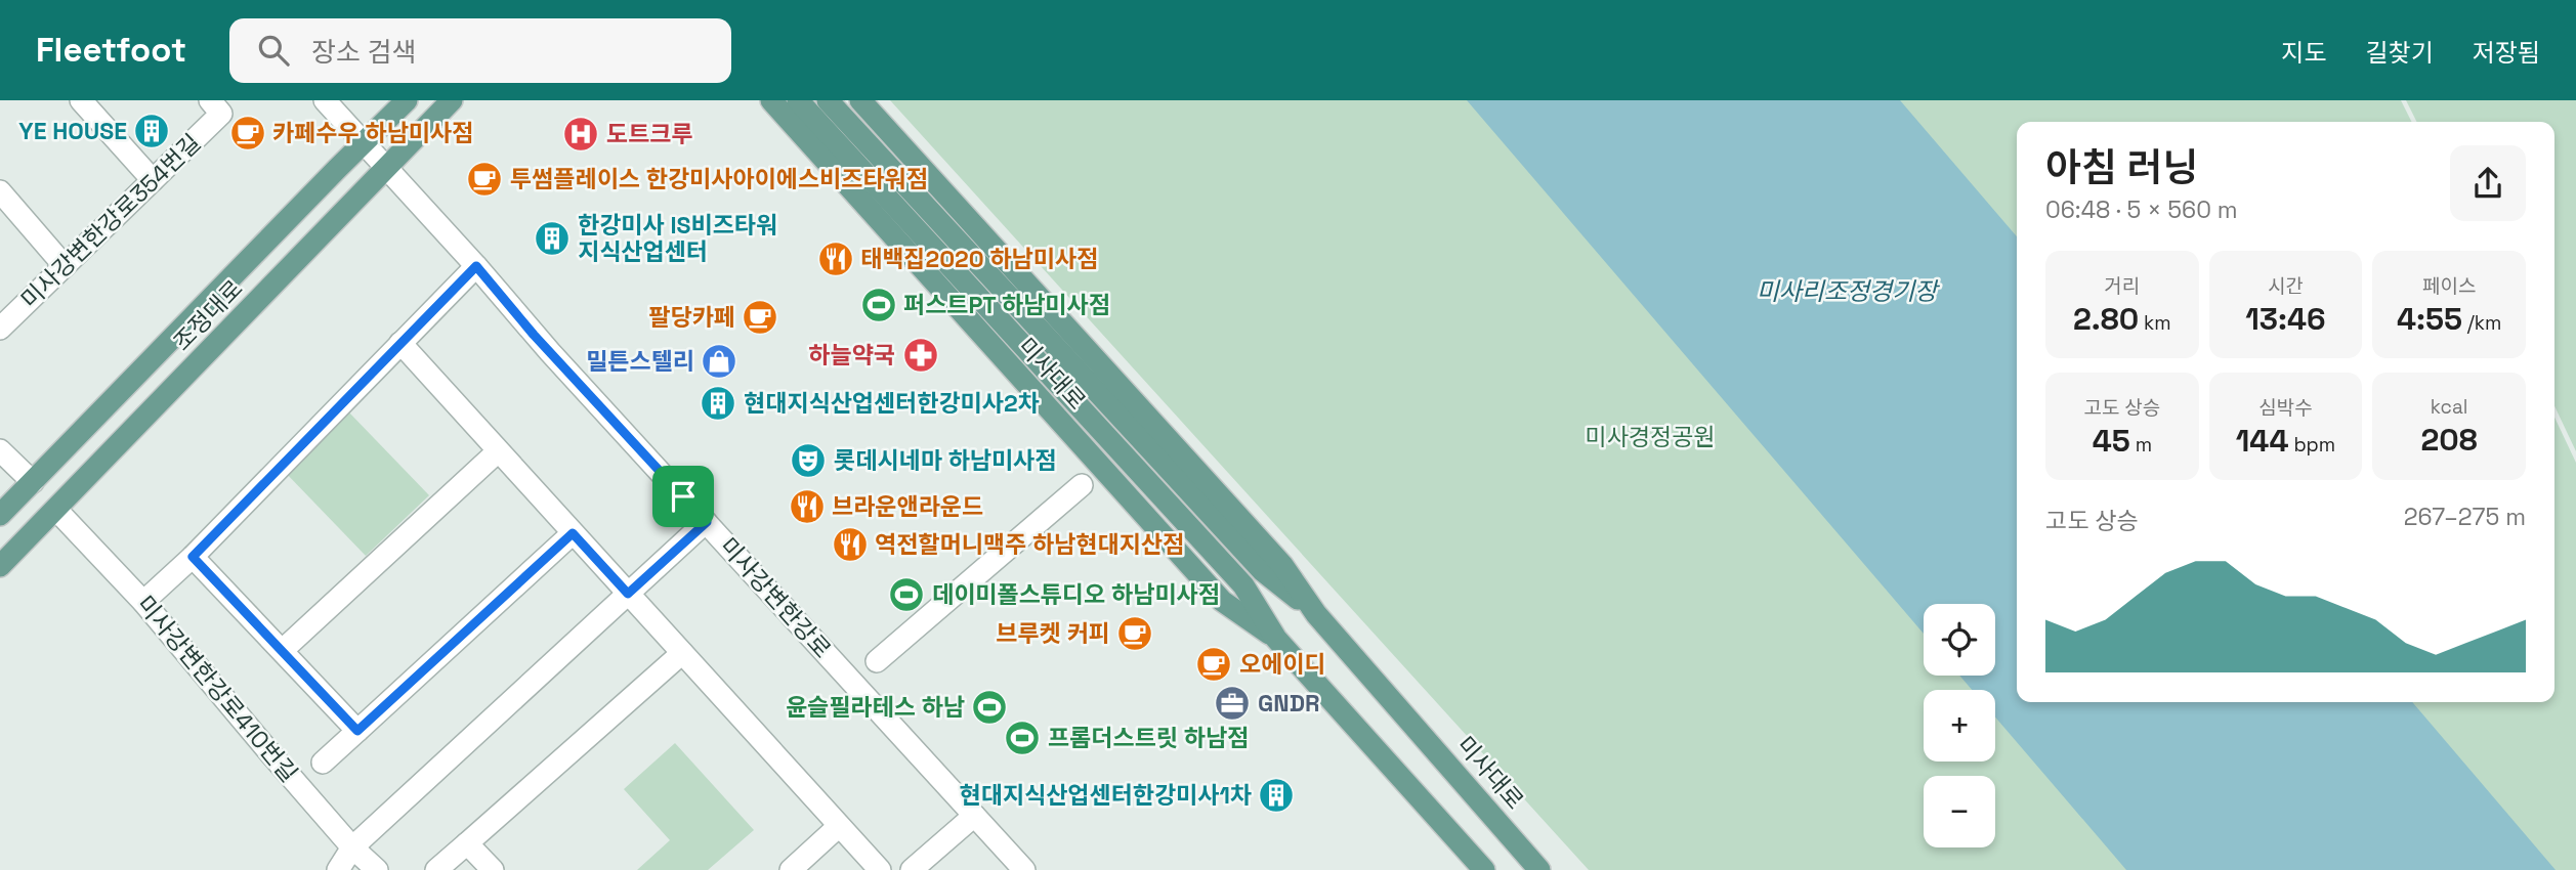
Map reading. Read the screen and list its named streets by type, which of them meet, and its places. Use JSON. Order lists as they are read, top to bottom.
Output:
{
  "streets": {
    "main road": ["조정대로", "미사대로"],
    "street": ["미사강변한강로354번길", "미사강변한강로", "미사강변한강로410번길"]
  },
  "crossings": [
    ["조정대로", "미사강변한강로"],
    ["조정대로", "미사강변한강로410번길"]
  ],
  "water": ["미사리조정경기장"],
  "parks": ["미사경정공원"],
  "places": {
    "building": [
      "YE HOUSE",
      "한강미사 IS비즈타워 지식산업센터",
      "현대지식산업센터한강미사2차",
      "현대지식산업센터한강미사1차"
    ],
    "cafe": [
      "카페수우 하남미사점",
      "투썸플레이스 한강미사아이에스비즈타워점",
      "팔당카페",
      "브루켓 커피",
      "오에이디"
    ],
    "hospital": ["도트크루"],
    "restaurant": ["태백집2020 하남미사점", "브라운앤라운드", "역전할머니맥주 하남현대지산점"],
    "sports": [
      "퍼스트PT 하남미사점",
      "데이미폴스튜디오 하남미사점",
      "윤슬필라테스 하남",
      "프롬더스트릿 하남점"
    ],
    "pharmacy": ["하늘약국"],
    "shop": ["밀튼스텔리"],
    "theatre": ["롯데시네마 하남미사점"],
    "office": ["GNDR"]
  },
  "page": {
    "header": "Fleetfoot",
    "search": "장소 검색",
    "nav": ["지도", "길찾기", "저장됨"],
    "heading": ["아침 러닝", "06:48 · 5 × 560 m"],
    "stats": [
      ["거리", "2.80 km"],
      ["시간", "13:46"],
      ["페이스", "4:55 /km"],
      ["고도 상승", "45 m"],
      ["심박수", "144 bpm"],
      ["kcal", "208"]
    ],
    "chart": ["고도 상승", "267–275 m"],
    "map_buttons": ["+", "−"]
  }
}
